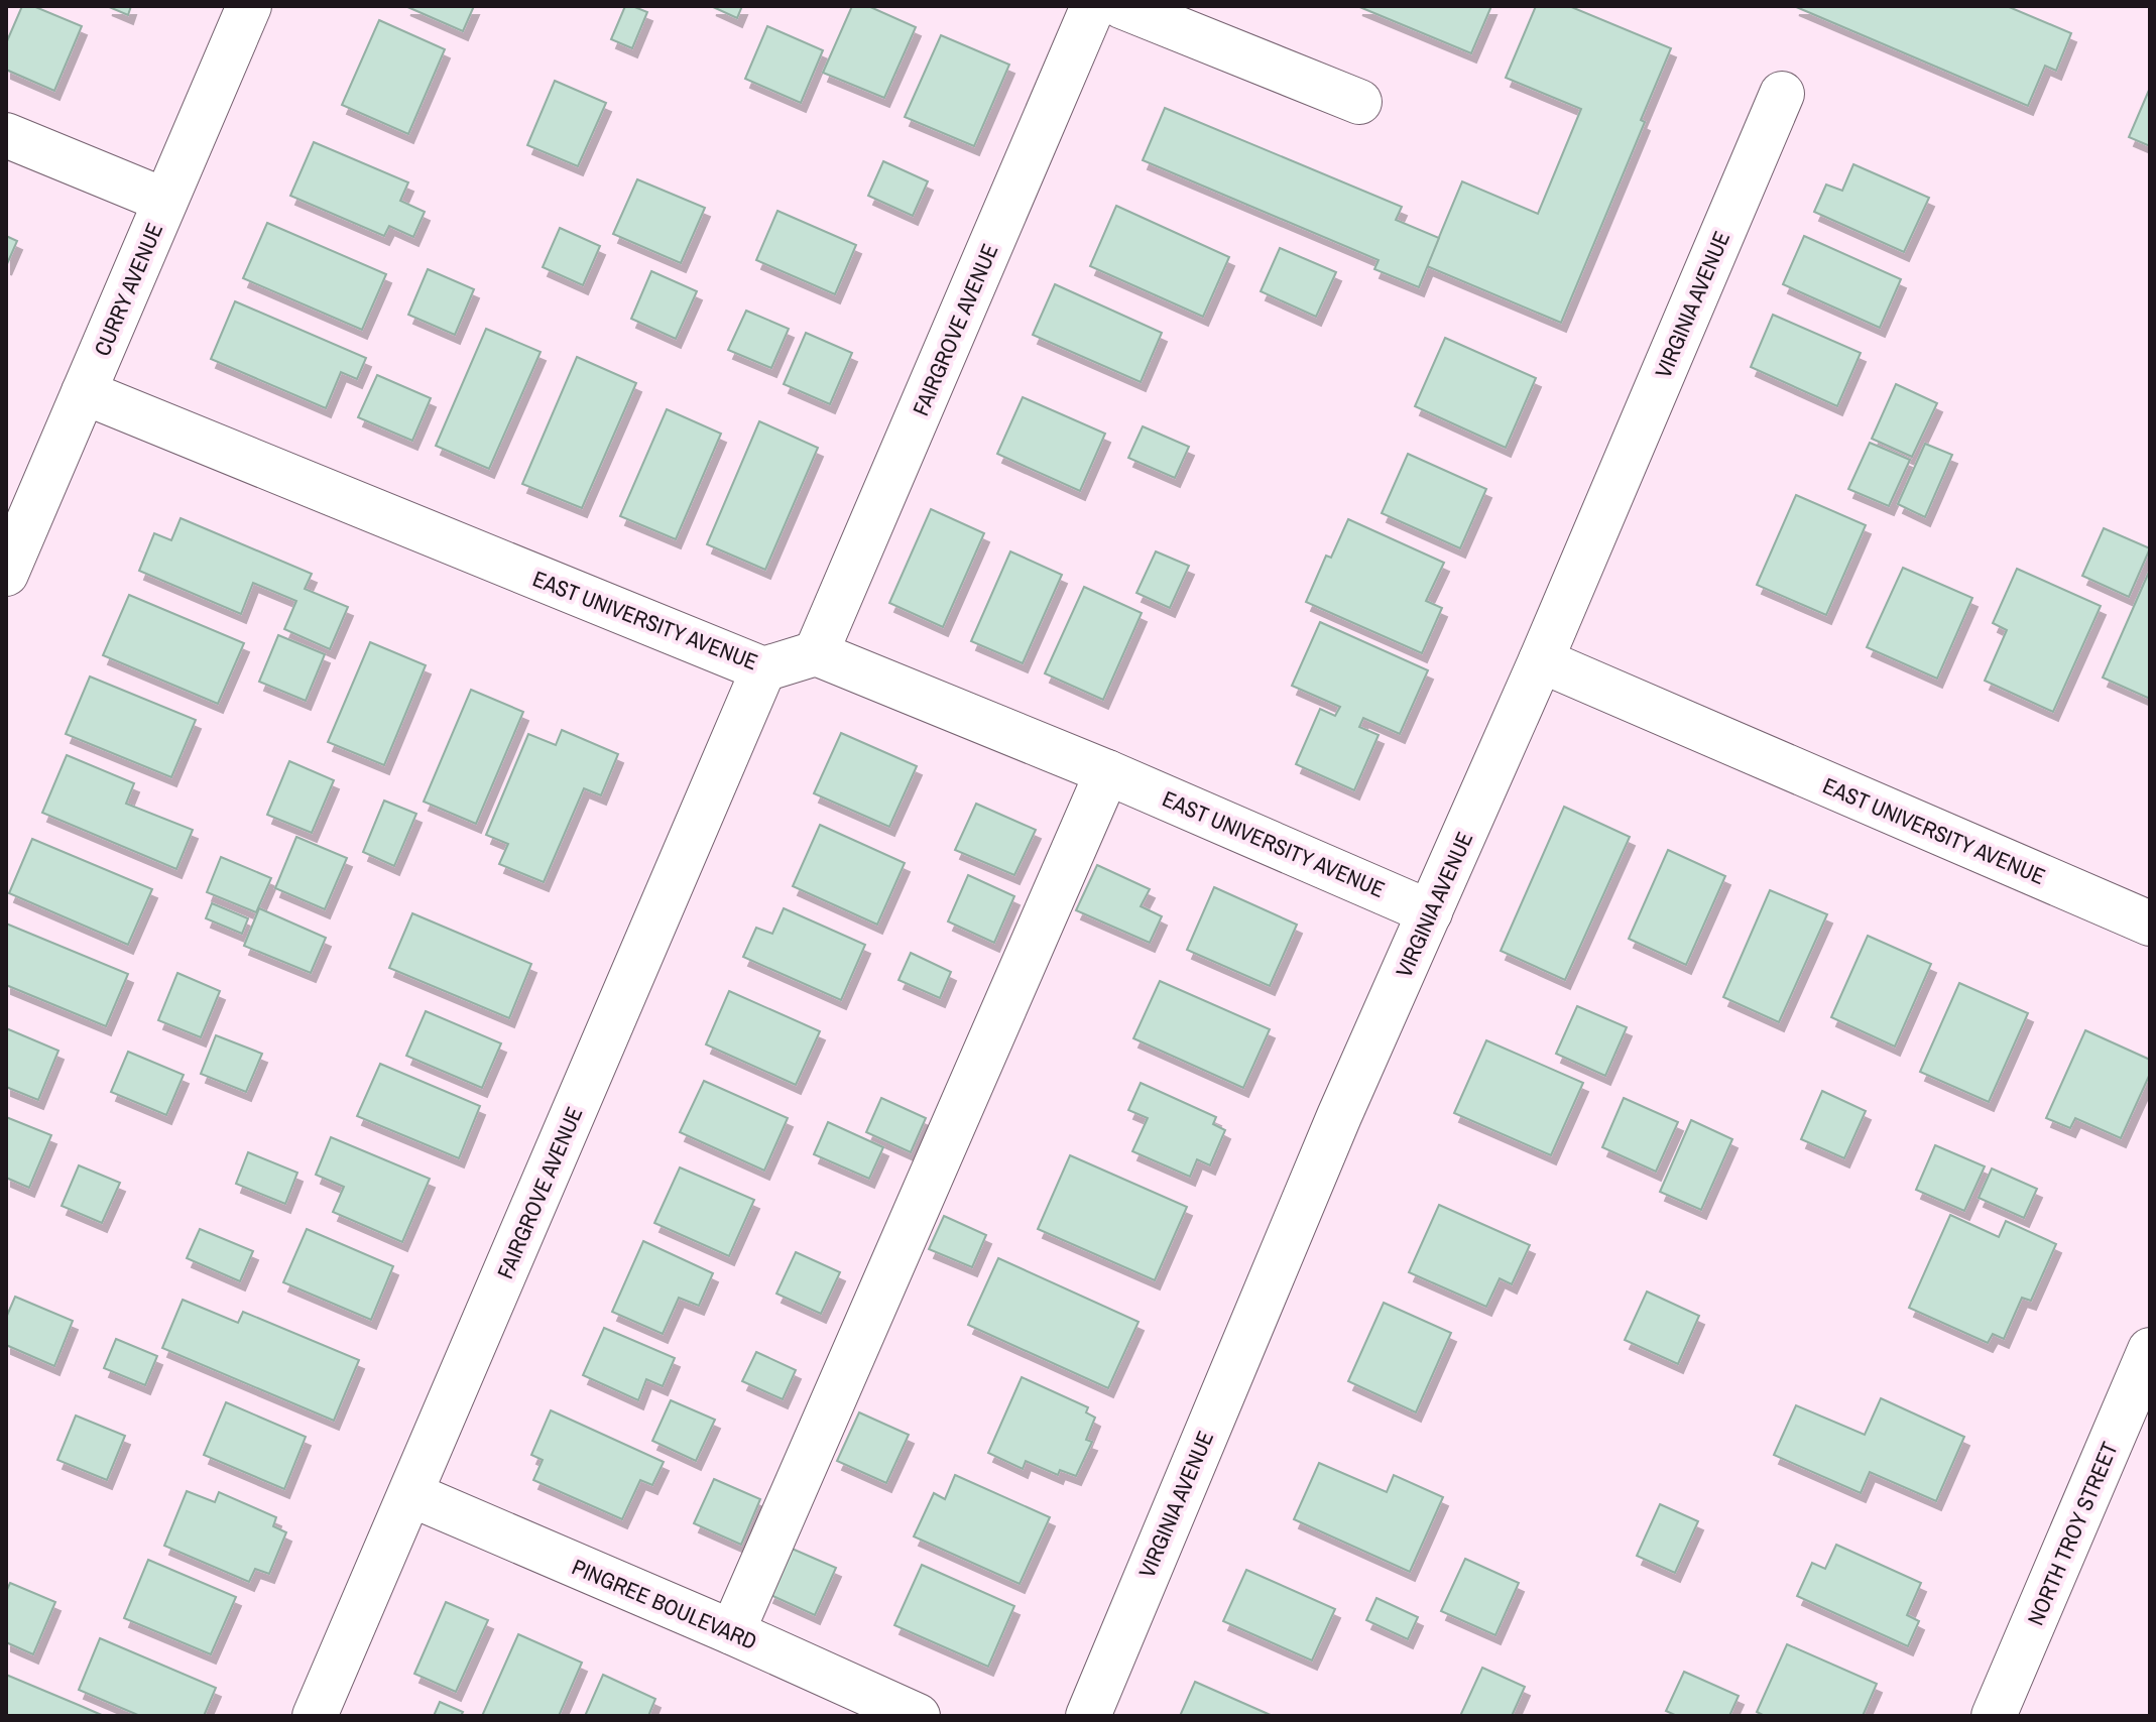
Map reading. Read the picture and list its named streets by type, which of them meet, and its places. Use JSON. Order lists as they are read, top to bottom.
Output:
{
  "streets": {
    "street": [
      "CURRY AVENUE",
      "VIRGINIA AVENUE",
      "FAIRGROVE AVENUE",
      "EAST UNIVERSITY AVENUE",
      "NORTH TROY STREET",
      "PINGREE BOULEVARD"
    ]
  },
  "crossings": [
    ["CURRY AVENUE", "EAST UNIVERSITY AVENUE"],
    ["VIRGINIA AVENUE", "EAST UNIVERSITY AVENUE"],
    ["FAIRGROVE AVENUE", "EAST UNIVERSITY AVENUE"],
    ["FAIRGROVE AVENUE", "PINGREE BOULEVARD"]
  ]
}
